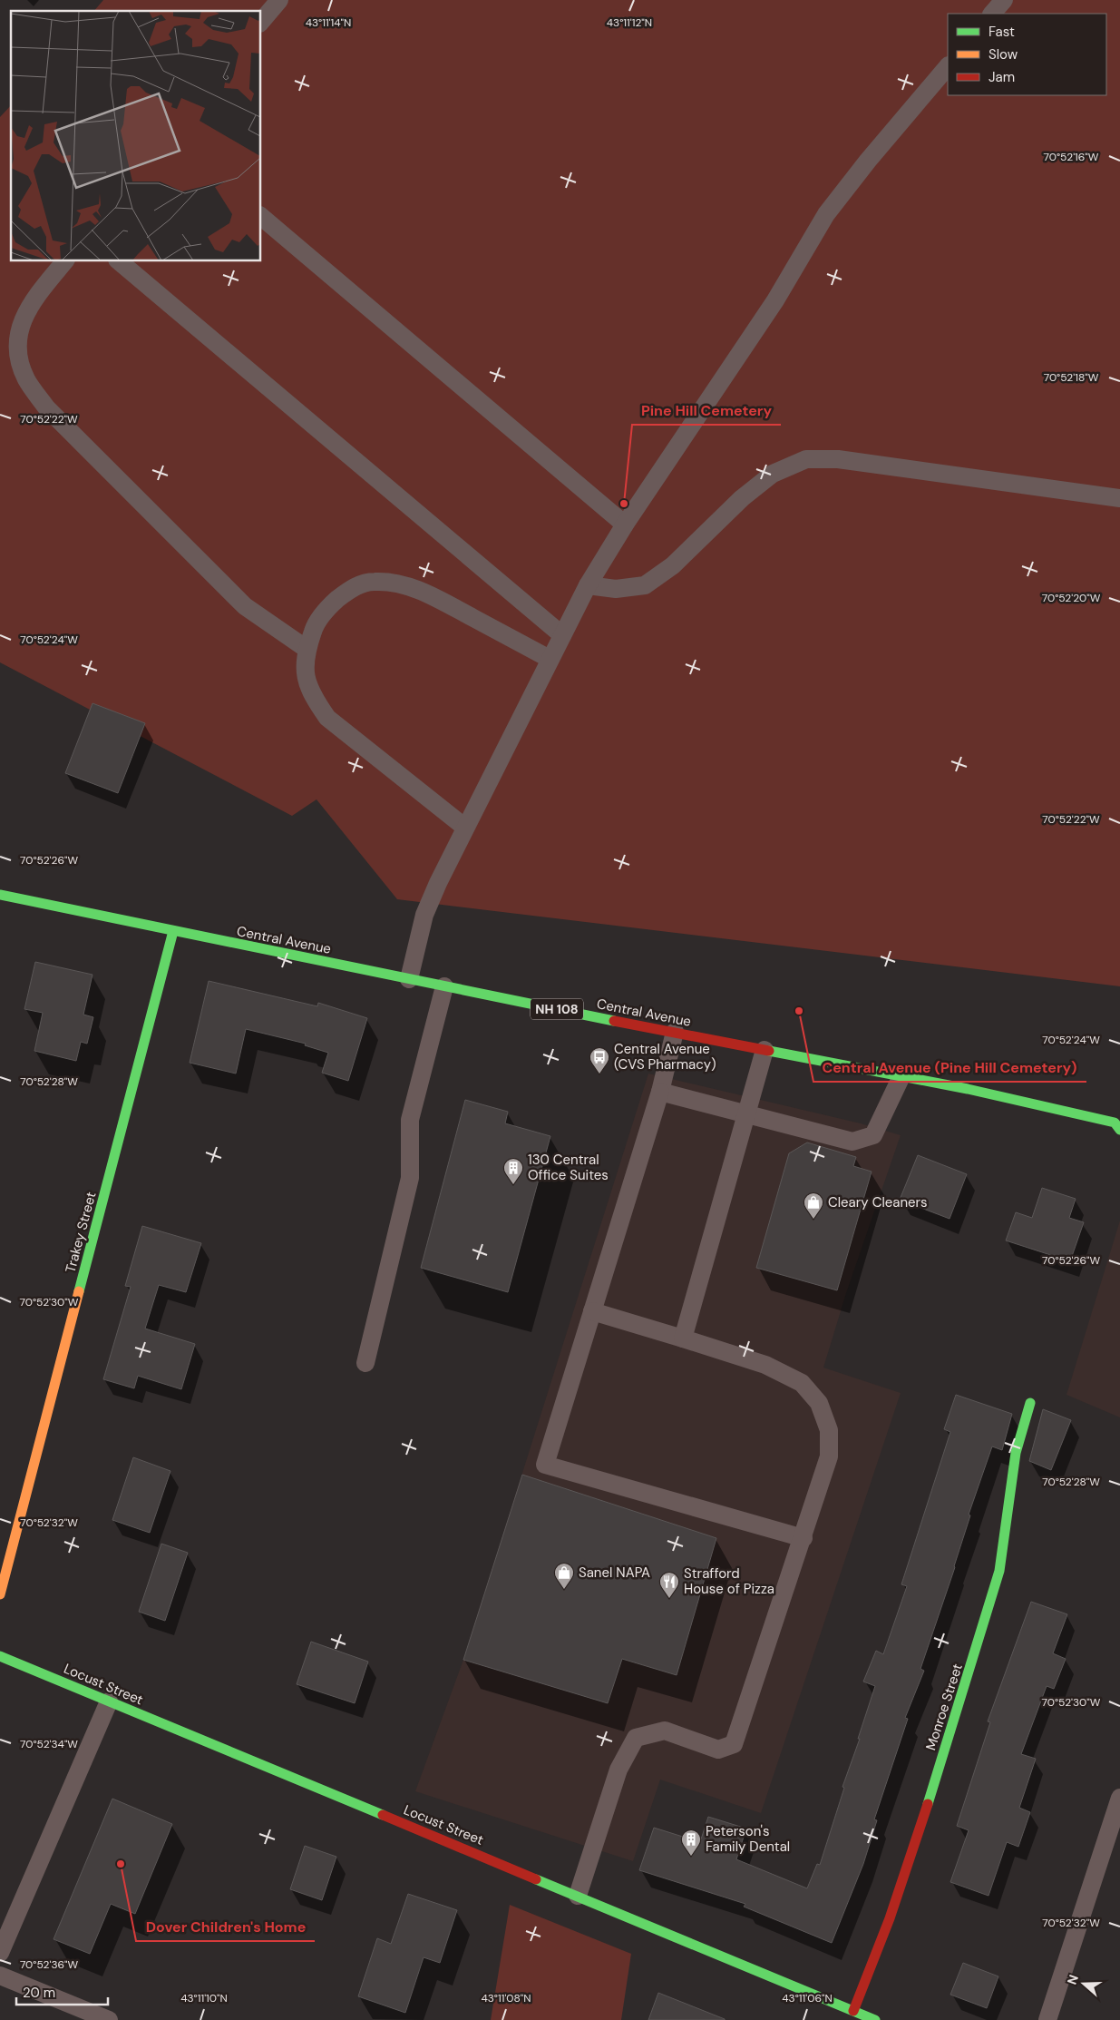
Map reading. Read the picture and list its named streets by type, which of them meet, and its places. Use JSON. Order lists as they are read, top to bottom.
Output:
{
  "streets": {
    "street": [
      "Central Avenue",
      "NH 108",
      "Trakey Street",
      "Locust Street",
      "Monroe Street"
    ]
  },
  "crossings": [
    ["Central Avenue", "Trakey Street"],
    ["Locust Street", "Monroe Street"]
  ],
  "places": {
    "other": ["Pine Hill Cemetery", "Central Avenue (Pine Hill Cemetery)", "Dover Children's Home"],
    "bus stop": ["Central Avenue (CVS Pharmacy)"],
    "building": ["130 Central Office Suites", "Peterson's Family Dental"],
    "shop": ["Cleary Cleaners", "Sanel NAPA"],
    "restaurant": ["Strafford House of Pizza"]
  },
  "legend": ["Fast", "Slow", "Jam"],
  "scale_bar": "20 m",
  "north": "left",
  "coordinates": [
    "43°11'14\"N",
    "43°11'12\"N",
    "70°52'16\"W",
    "70°52'18\"W",
    "70°52'22\"W",
    "70°52'20\"W",
    "70°52'24\"W",
    "70°52'26\"W",
    "70°52'28\"W",
    "70°52'30\"W",
    "70°52'32\"W",
    "70°52'34\"W",
    "70°52'36\"W",
    "43°11'10\"N",
    "43°11'08\"N",
    "43°11'06\"N"
  ]
}
